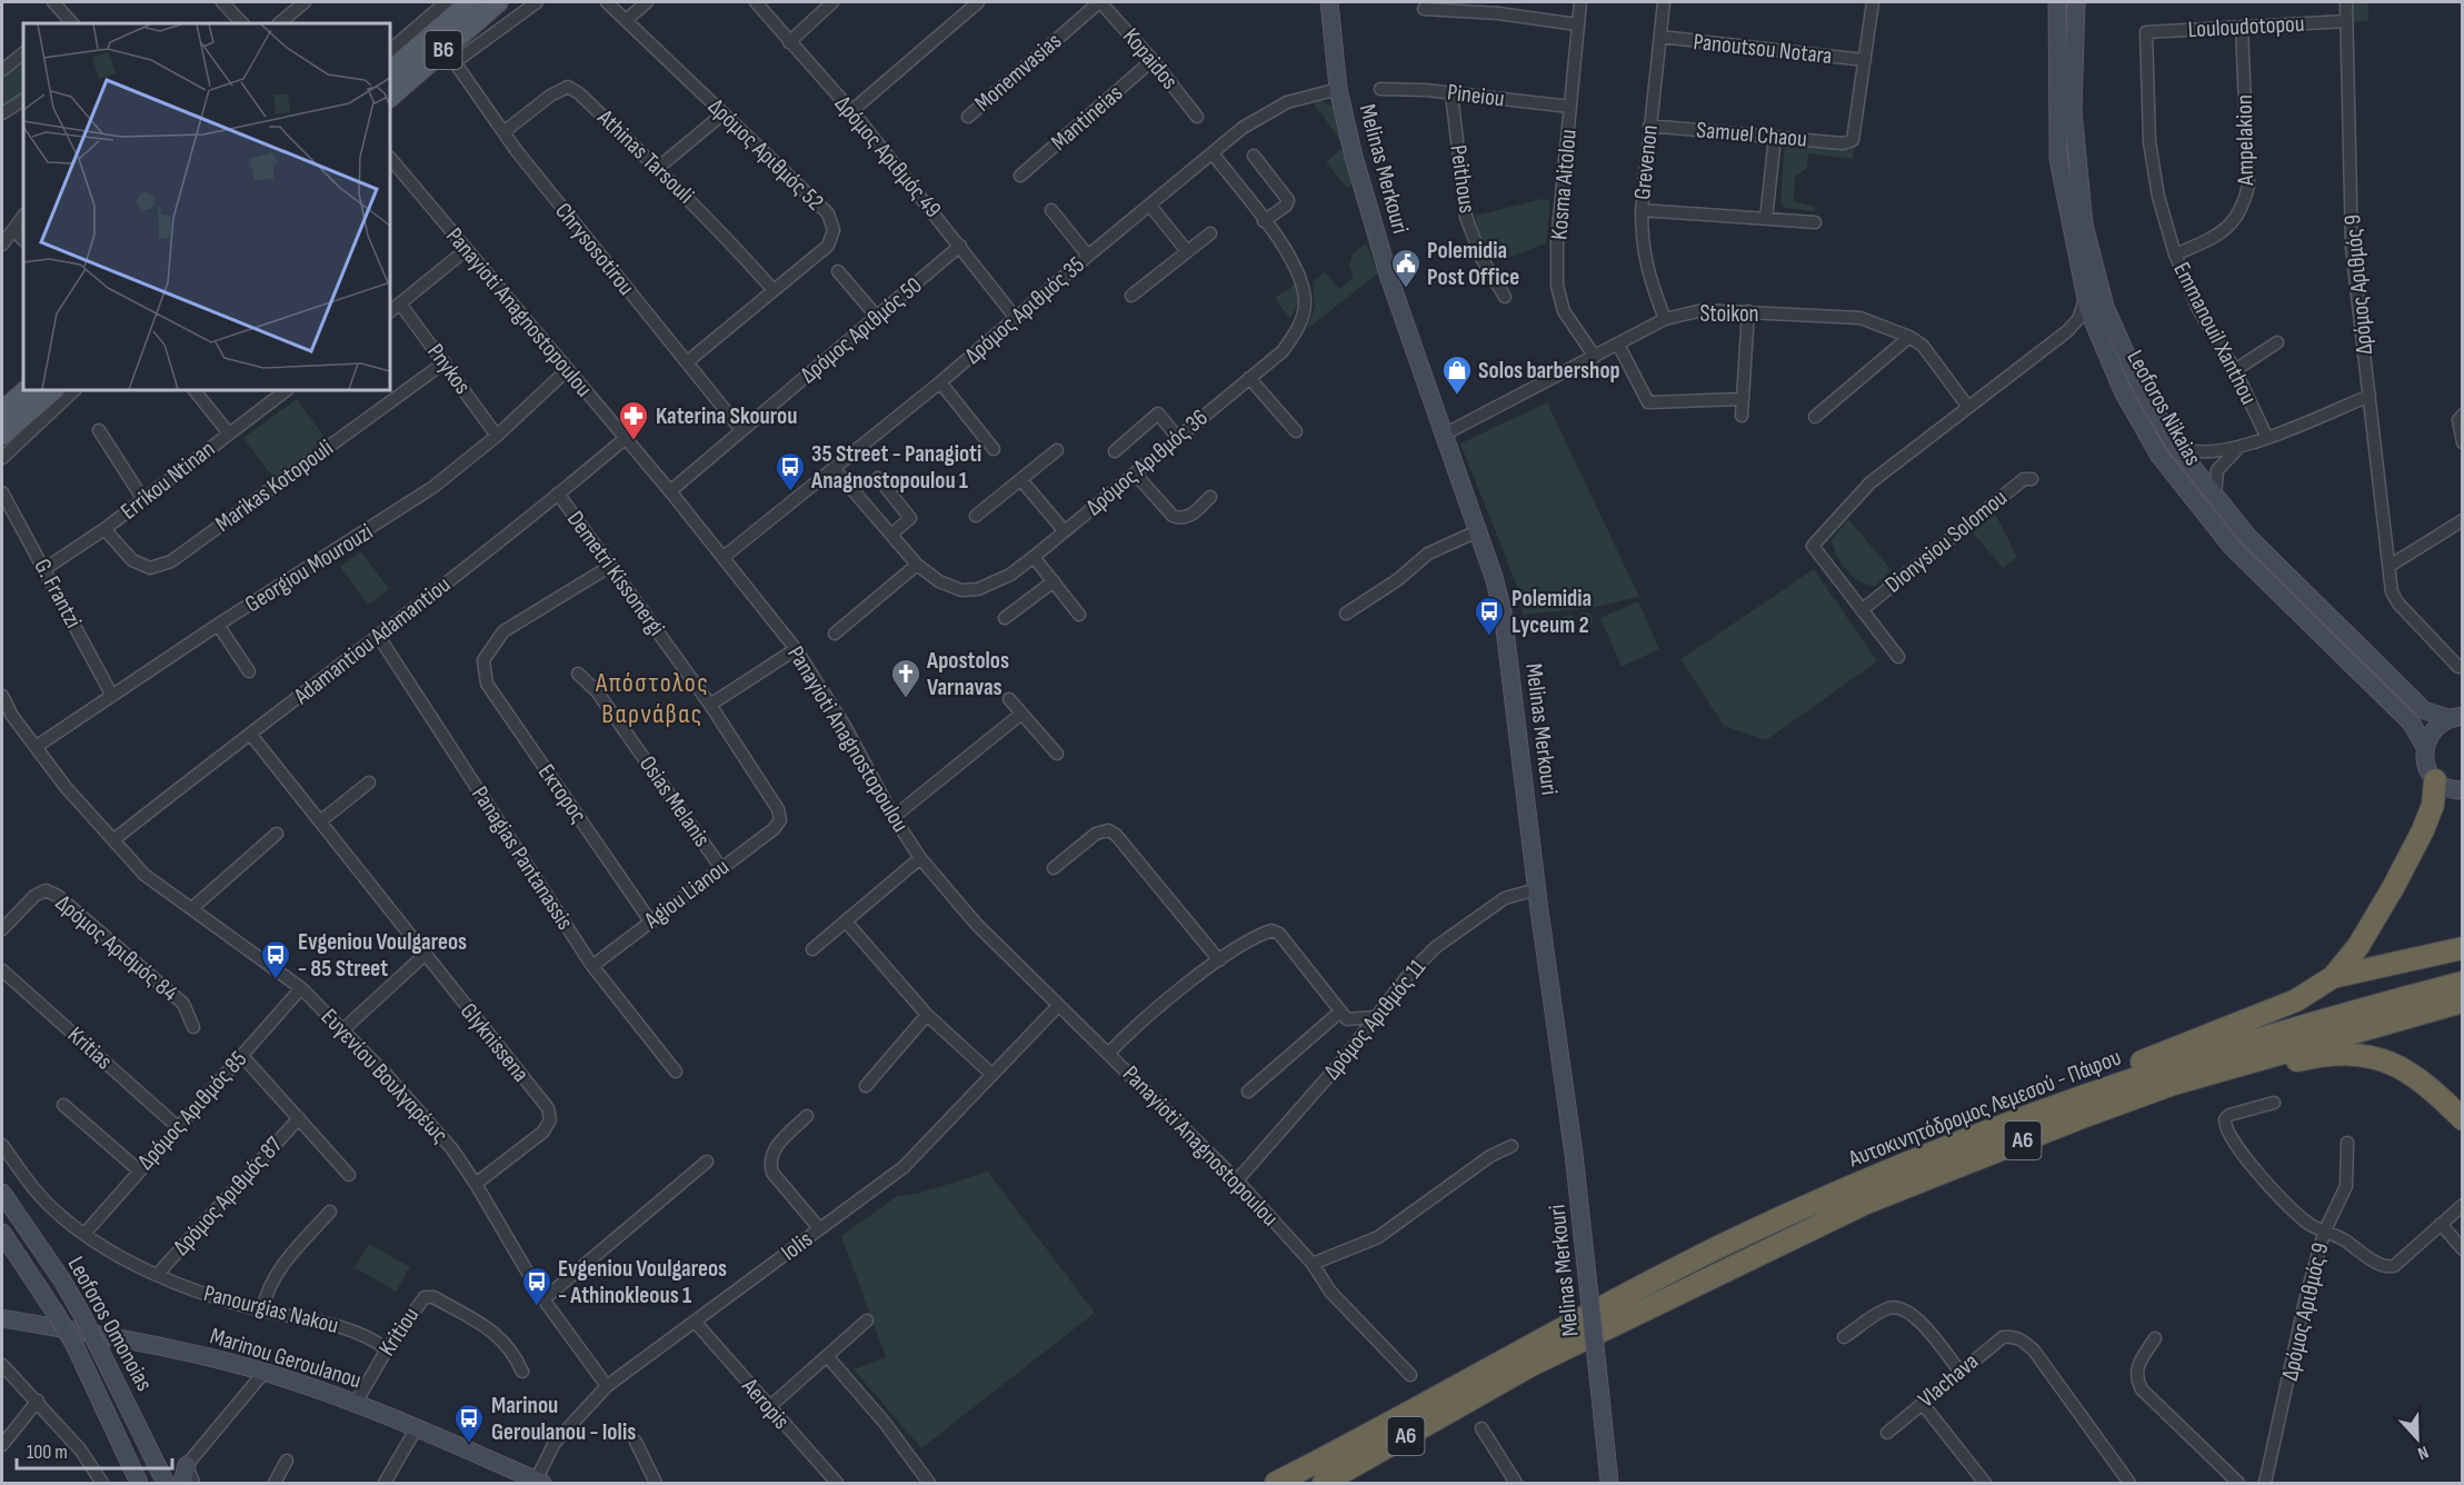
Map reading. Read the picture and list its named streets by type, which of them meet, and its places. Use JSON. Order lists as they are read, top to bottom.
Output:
{
  "streets": {
    "highway": ["Αυτοκινητόδρομος Λεμεσού - Πάφου", "A6"],
    "main road": [
      "B6",
      "Melinas Merkouri",
      "Leoforos Nikaias",
      "Leoforos Omonoias",
      "Marinou Geroulanou"
    ],
    "street": [
      "Louloudotopou",
      "Panoutsou Notara",
      "Kopaidos",
      "Monemvasias",
      "Pineiou",
      "Mantineias",
      "Samuel Chaou",
      "Ampelakion",
      "Δρόμος Αριθμός 52",
      "Athinas Tarsouli",
      "Δρόμος Αριθμός 49",
      "Grevenon",
      "Peithous",
      "Kosma Aitolou",
      "Chrysosotirou",
      "Δρόμος Αριθμός 9",
      "Δρόμος Αριθμός 35",
      "Panayioti Anagnostopoulou",
      "Stoikon",
      "Δρόμος Αριθμός 50",
      "Emmanouil Xanthou",
      "Pnykos",
      "Δρόμος Αριθμός 36",
      "Errikou Ntinan",
      "Marikas Kotopouli",
      "Dionysiou Solomou",
      "Georgiou Mourouzi",
      "Demetri Kissonergi",
      "G. Frantzi",
      "Adamantiou Adamantiou",
      "Εκτορος",
      "Osias Melanis",
      "Panagias Pantanassis",
      "Agiou Lianou",
      "Δρόμος Αριθμός 84",
      "Δρόμος Αριθμός 11",
      "Glyknissena",
      "Kritias",
      "Ευγενίου Βουλγαρέως",
      "Δρόμος Αριθμός 85",
      "Δρόμος Αριθμός 87",
      "Iolis",
      "Panourgias Nakou",
      "Kritiou",
      "Vlachava",
      "Aeropis"
    ]
  },
  "crossings": [
    ["Louloudotopou", "Ampelakion"],
    ["Louloudotopou", "Δρόμος Αριθμός 9"],
    ["Louloudotopou", "Emmanouil Xanthou"],
    ["Panoutsou Notara", "Samuel Chaou"],
    ["Panoutsou Notara", "Grevenon"],
    ["Kopaidos", "Monemvasias"],
    ["Kopaidos", "Mantineias"],
    ["Pineiou", "Peithous"],
    ["Pineiou", "Kosma Aitolou"],
    ["Samuel Chaou", "Grevenon"],
    ["Ampelakion", "Emmanouil Xanthou"],
    ["Δρόμος Αριθμός 52", "Athinas Tarsouli"],
    ["Δρόμος Αριθμός 52", "Chrysosotirou"],
    ["Athinas Tarsouli", "Chrysosotirou"],
    ["Δρόμος Αριθμός 49", "Δρόμος Αριθμός 35"],
    ["Δρόμος Αριθμός 49", "Δρόμος Αριθμός 50"],
    ["Grevenon", "Stoikon"],
    ["Melinas Merkouri", "Δρόμος Αριθμός 35"],
    ["Melinas Merkouri", "Stoikon"],
    ["Melinas Merkouri", "Δρόμος Αριθμός 11"],
    ["Kosma Aitolou", "Stoikon"],
    ["Chrysosotirou", "Δρόμος Αριθμός 50"],
    ["Δρόμος Αριθμός 35", "Panayioti Anagnostopoulou"],
    ["Δρόμος Αριθμός 35", "Δρόμος Αριθμός 36"],
    ["Panayioti Anagnostopoulou", "Δρόμος Αριθμός 50"],
    ["Panayioti Anagnostopoulou", "Georgiou Mourouzi"],
    ["Panayioti Anagnostopoulou", "Adamantiou Adamantiou"],
    ["Panayioti Anagnostopoulou", "Δρόμος Αριθμός 11"],
    ["Panayioti Anagnostopoulou", "Iolis"],
    ["Pnykos", "Marikas Kotopouli"],
    ["Pnykos", "Georgiou Mourouzi"],
    ["Errikou Ntinan", "Marikas Kotopouli"],
    ["Errikou Ntinan", "G. Frantzi"],
    ["Georgiou Mourouzi", "G. Frantzi"],
    ["Georgiou Mourouzi", "Ευγενίου Βουλγαρέως"],
    ["Demetri Kissonergi", "Adamantiou Adamantiou"],
    ["Demetri Kissonergi", "Εκτορος"],
    ["Demetri Kissonergi", "Agiou Lianou"],
    ["Adamantiou Adamantiou", "Panagias Pantanassis"],
    ["Adamantiou Adamantiou", "Glyknissena"],
    ["Adamantiou Adamantiou", "Ευγενίου Βουλγαρέως"],
    ["Εκτορος", "Agiou Lianou"],
    ["Osias Melanis", "Agiou Lianou"],
    ["Panagias Pantanassis", "Agiou Lianou"],
    ["Glyknissena", "Ευγενίου Βουλγαρέως"],
    ["Kritias", "Δρόμος Αριθμός 85"],
    ["Ευγενίου Βουλγαρέως", "Δρόμος Αριθμός 85"],
    ["Ευγενίου Βουλγαρέως", "Iolis"],
    ["Αυτοκινητόδρομος Λεμεσού - Πάφου", "A6"],
    ["Δρόμος Αριθμός 85", "Panourgias Nakou"],
    ["Δρόμος Αριθμός 87", "Panourgias Nakou"],
    ["Iolis", "Marinou Geroulanou"],
    ["Iolis", "Aeropis"],
    ["Panourgias Nakou", "Kritiou"],
    ["Kritiou", "Marinou Geroulanou"]
  ],
  "districts": ["Απόστολος Βαρνάβας"],
  "places": {
    "public building": ["Polemidia Post Office"],
    "shop": ["Solos barbershop"],
    "pharmacy": ["Katerina Skourou"],
    "bus stop": [
      "35 Street - Panagioti Anagnostopoulou 1",
      "Polemidia Lyceum 2",
      "Evgeniou Voulgareos - 85 Street",
      "Evgeniou Voulgareos - Athinokleous 1",
      "Marinou Geroulanou - Iolis"
    ],
    "church": ["Apostolos Varnavas"]
  },
  "scale_bar": "100 m",
  "north": "bottom"
}
